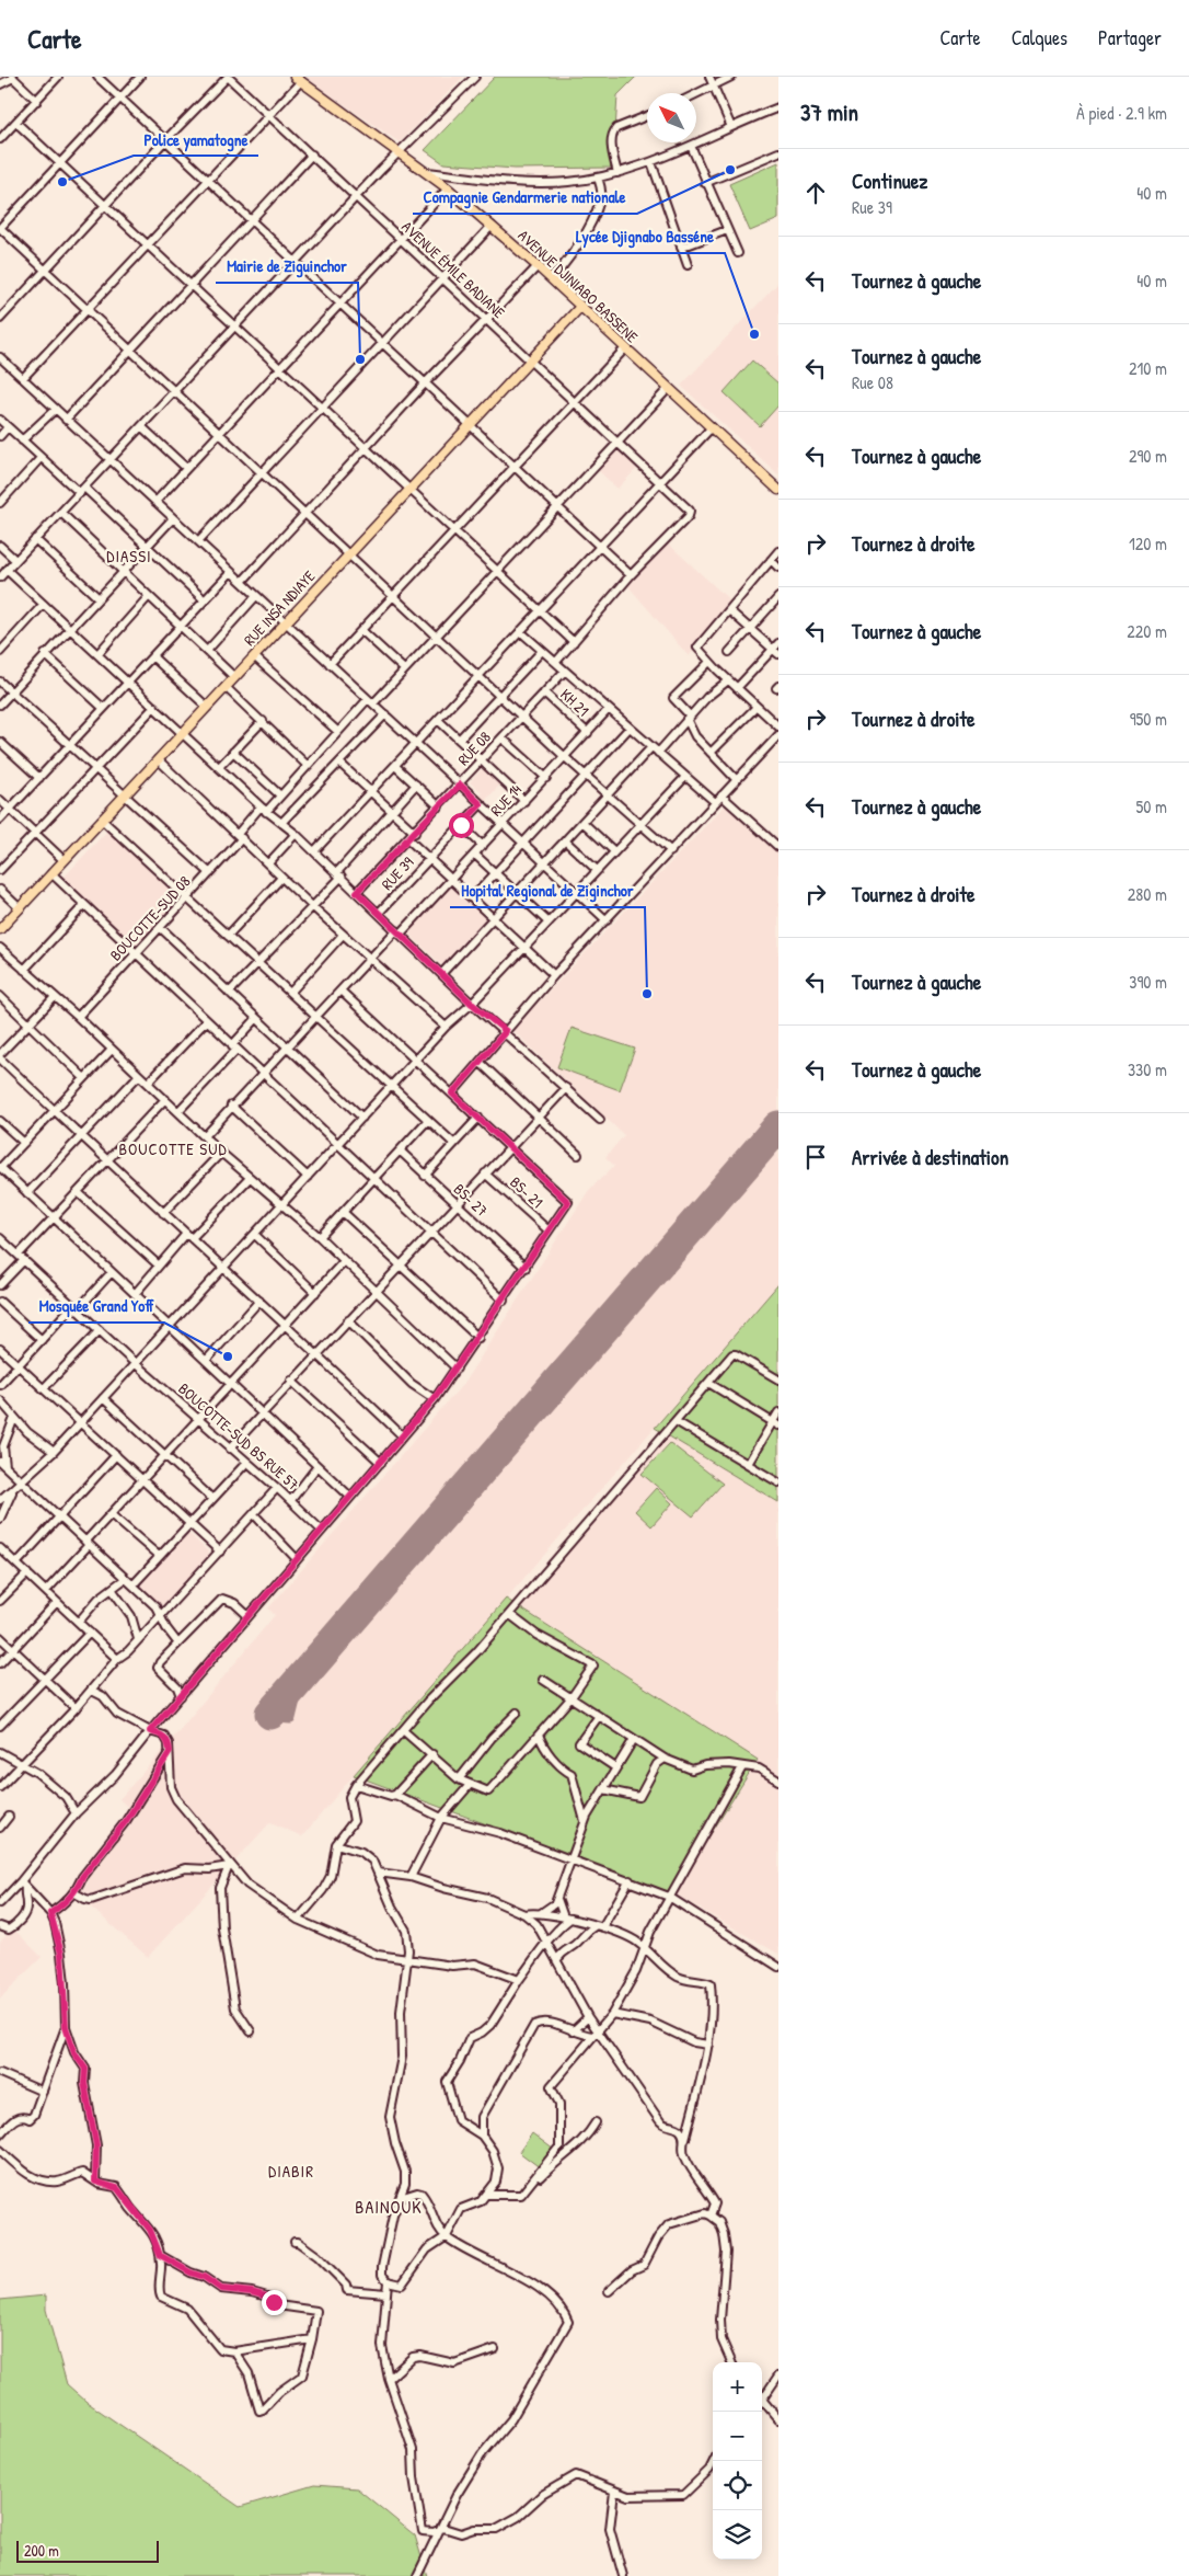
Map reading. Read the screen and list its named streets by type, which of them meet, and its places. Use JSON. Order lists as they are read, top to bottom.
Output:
{
  "streets": {
    "main road": ["AVENUE DJINIABO BASSENE", "RUE INSA NDIAYE"],
    "street": [
      "AVENUE ÉMILE BADIANE",
      "KH 21",
      "RUE 08",
      "RUE 14",
      "RUE 39",
      "BOUCOTTE-SUD 08",
      "BS- 21",
      "BS- 27",
      "BOUCOTTE-SUD BS RUE 57"
    ]
  },
  "crossings": [
    ["AVENUE ÉMILE BADIANE", "RUE INSA NDIAYE"],
    ["AVENUE ÉMILE BADIANE", "BOUCOTTE-SUD 08"],
    ["AVENUE DJINIABO BASSENE", "RUE INSA NDIAYE"],
    ["AVENUE DJINIABO BASSENE", "BOUCOTTE-SUD 08"],
    ["KH 21", "RUE 08"],
    ["KH 21", "RUE 14"]
  ],
  "districts": [
    "DIASSI",
    "BOUCOTTE SUD",
    "DIABIR",
    "BAINOUK"
  ],
  "places": [
    "Compagnie Gendarmerie nationale",
    "Police yamatogne",
    "Lycée Djignabo Basséne",
    "Mairie de Ziguinchor",
    "Hopital Regional de Ziginchor",
    "Mosquée Grand Yoff"
  ],
  "scale_bar": "200 m",
  "north": "top left",
  "page": {
    "header": "Carte",
    "nav": ["Carte", "Calques", "Partager"],
    "heading": ["37 min", "À pied · 2.9 km"],
    "list": [
      ["Continuez", "Rue 39", "40 m"],
      ["Tournez à gauche", "40 m"],
      ["Tournez à gauche", "Rue 08", "210 m"],
      ["Tournez à gauche", "290 m"],
      ["Tournez à droite", "120 m"],
      ["Tournez à gauche", "220 m"],
      ["Tournez à droite", "950 m"],
      ["Tournez à gauche", "50 m"],
      ["Tournez à droite", "280 m"],
      ["Tournez à gauche", "390 m"],
      ["Tournez à gauche", "330 m"],
      "Arrivée à destination"
    ],
    "map_buttons": ["+", "−"],
    "scale": "200 m"
  }
}
